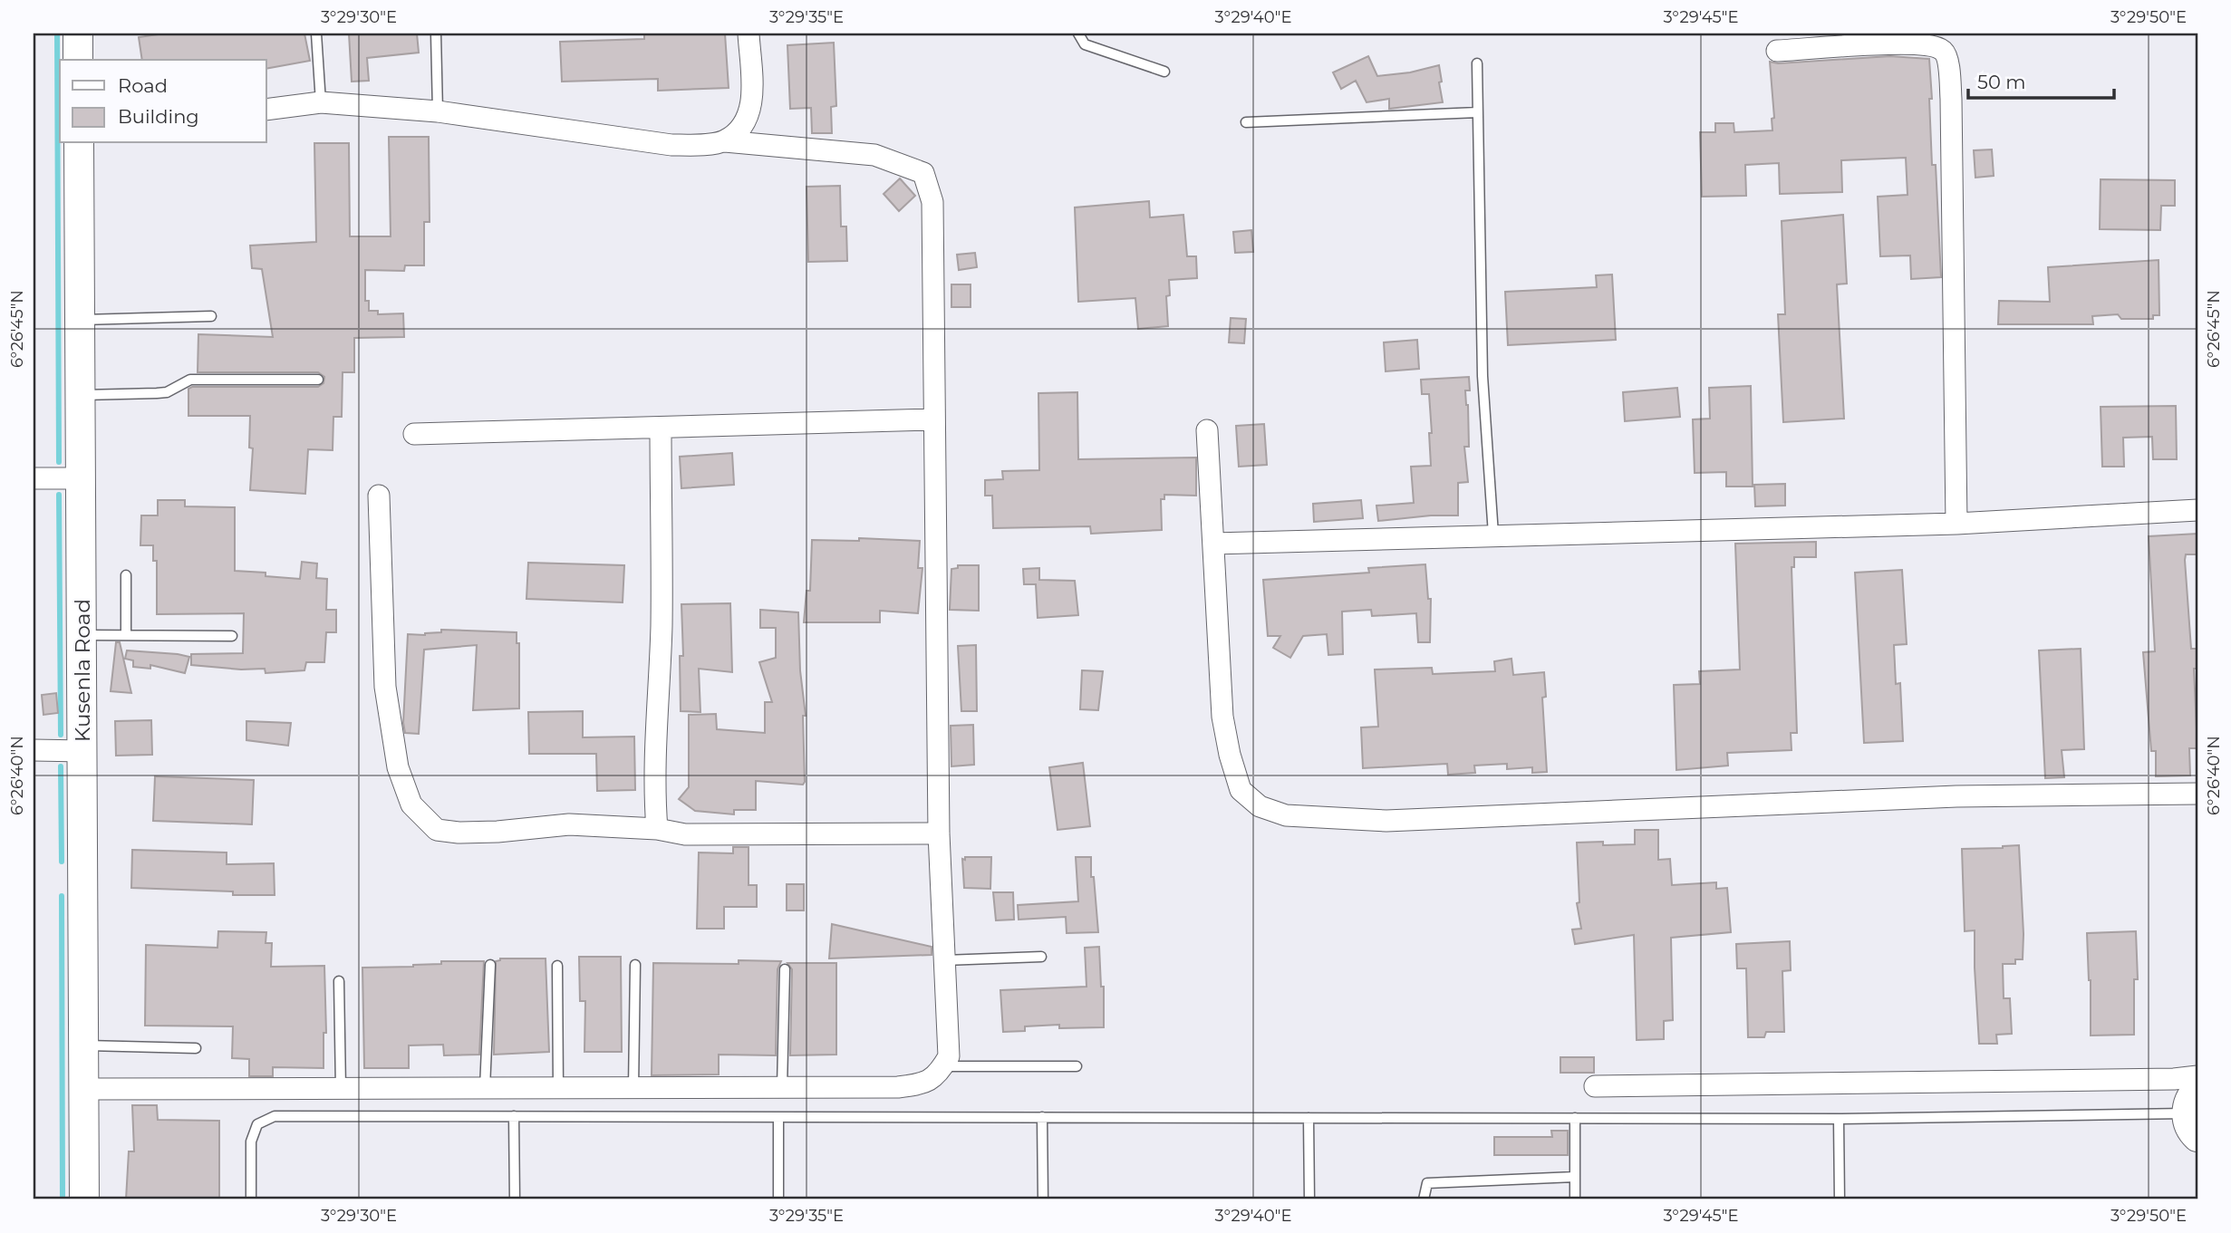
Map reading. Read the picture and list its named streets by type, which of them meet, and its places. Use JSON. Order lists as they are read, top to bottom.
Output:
{
  "streets": {
    "main road": ["Kusenla Road"]
  },
  "legend": ["Road", "Building"],
  "scale_bar": "50 m",
  "coordinates": [
    "3°29'30\"E",
    "3°29'35\"E",
    "3°29'40\"E",
    "3°29'45\"E",
    "3°29'50\"E",
    "6°26'45\"N",
    "6°26'40\"N"
  ]
}
